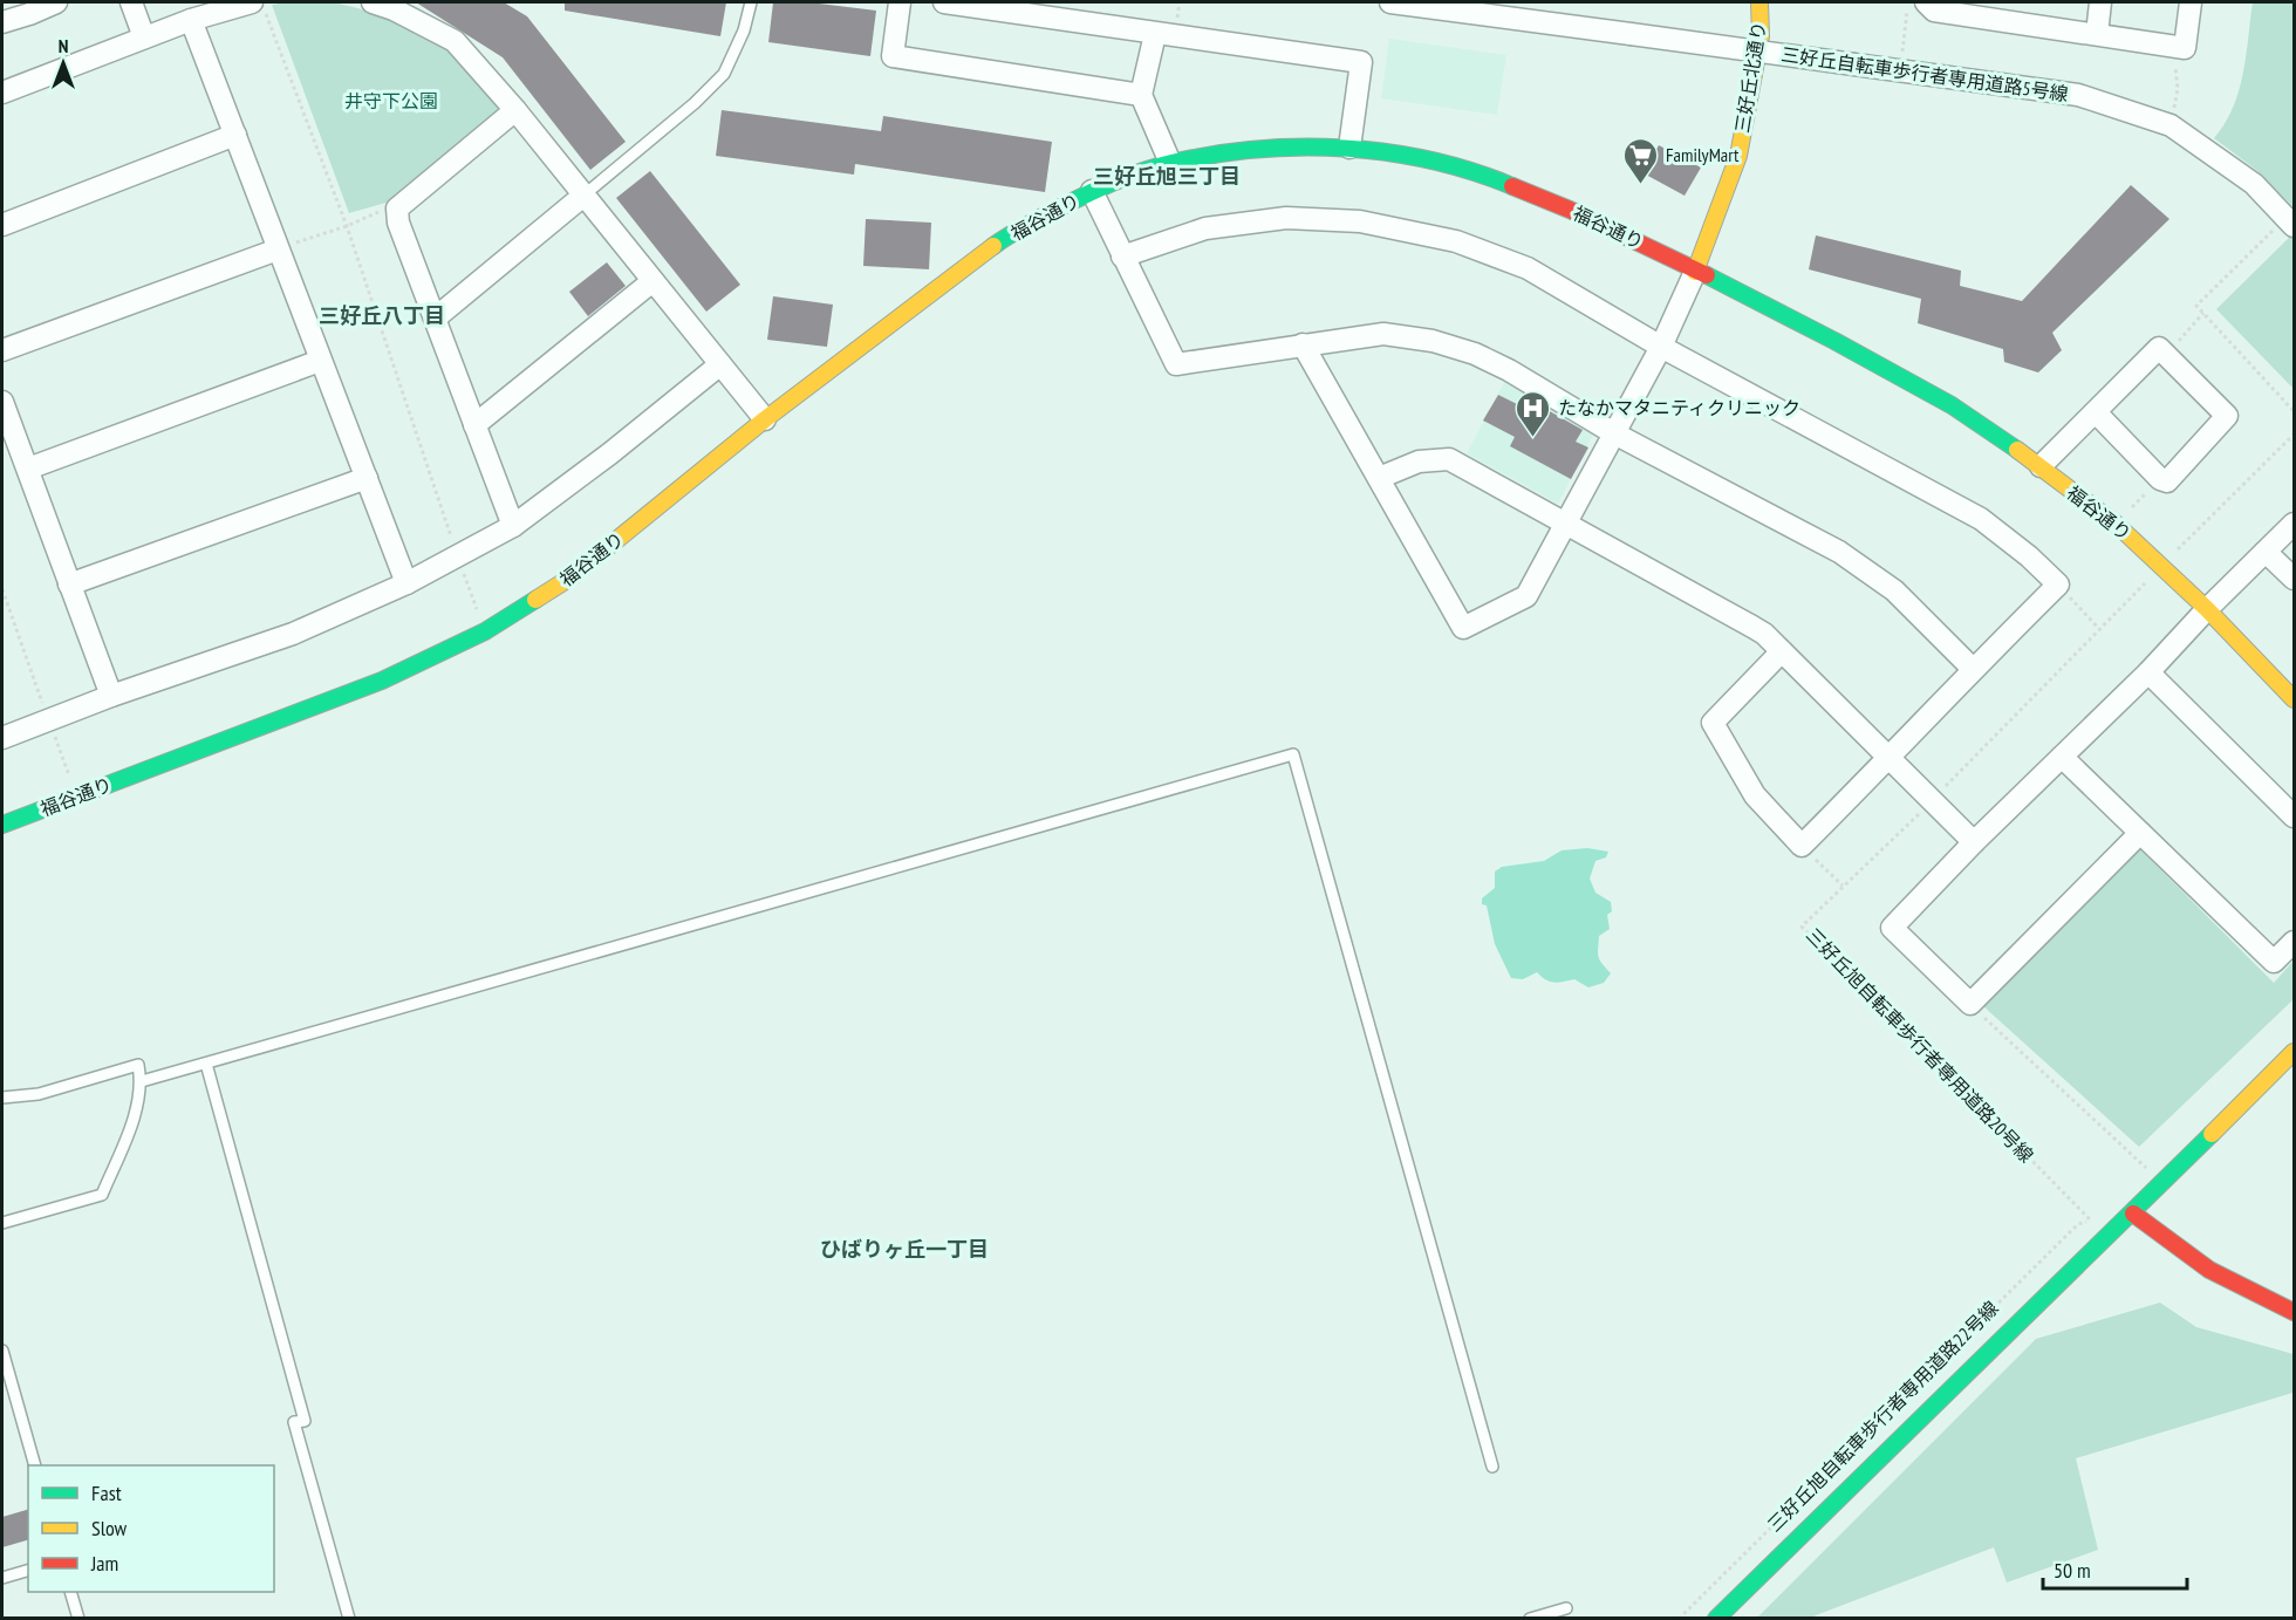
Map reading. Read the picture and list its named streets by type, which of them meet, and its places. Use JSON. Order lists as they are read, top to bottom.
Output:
{
  "streets": {
    "street": ["三好丘自転車歩行者専用道路5号線", "三好丘北通り", "福谷通り"],
    "path": ["三好丘旭自転車歩行者専用道路20号線", "三好丘旭自転車歩行者専用道路22号線"]
  },
  "crossings": [
    ["三好丘北通り", "福谷通り"],
    ["福谷通り", "三好丘旭自転車歩行者専用道路20号線"],
    ["三好丘旭自転車歩行者専用道路20号線", "三好丘旭自転車歩行者専用道路22号線"]
  ],
  "districts": ["三好丘旭三丁目", "三好丘八丁目", "ひばりヶ丘一丁目"],
  "parks": ["井守下公園"],
  "places": {
    "supermarket": ["FamilyMart"],
    "hospital": ["たなかマタニティクリニック"]
  },
  "legend": ["Fast", "Slow", "Jam"],
  "scale_bar": "50 m",
  "north": "top"
}
